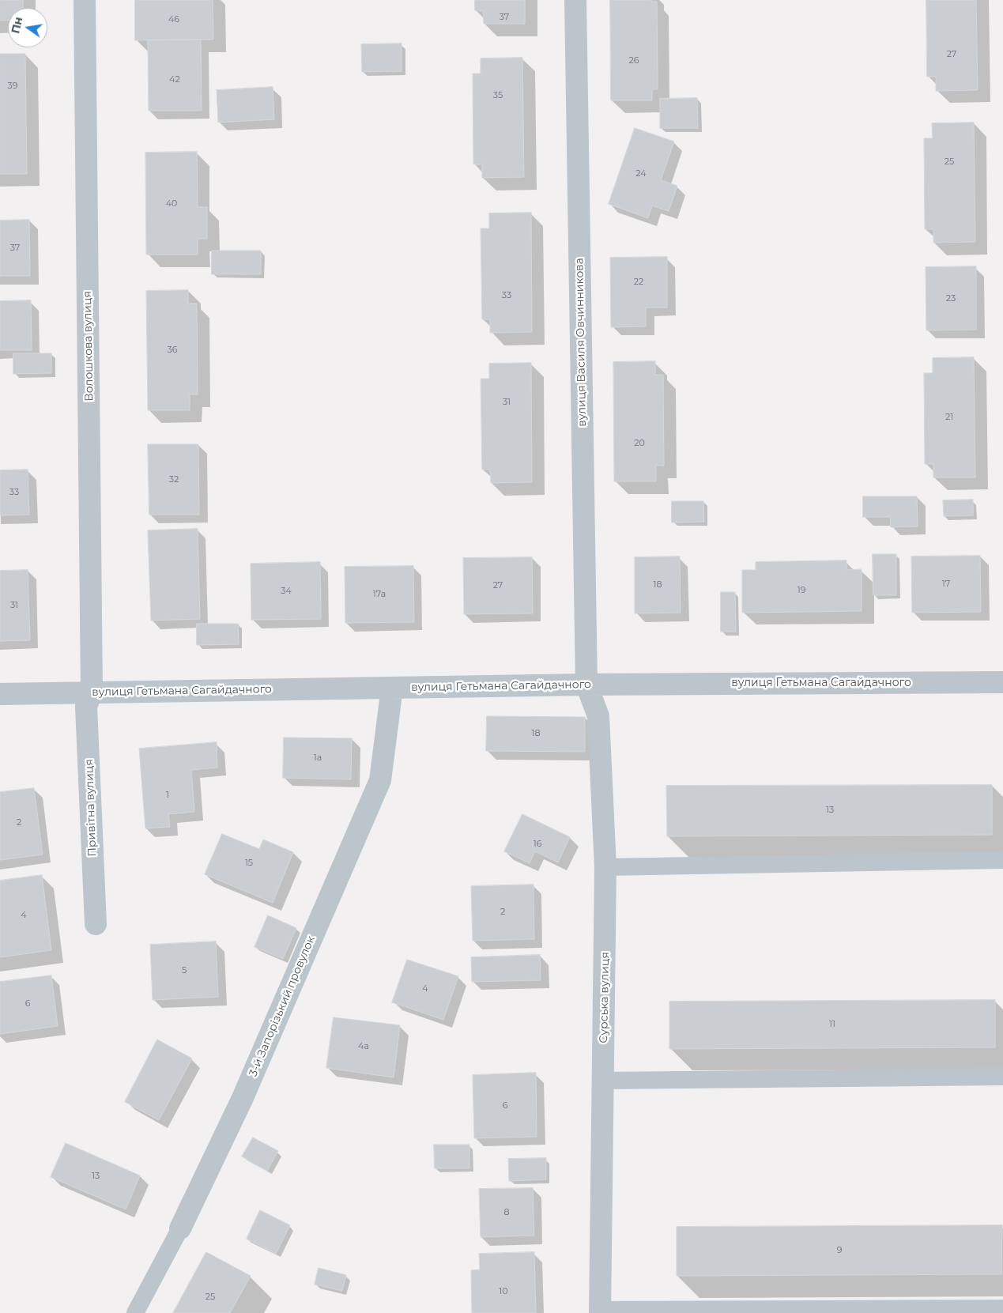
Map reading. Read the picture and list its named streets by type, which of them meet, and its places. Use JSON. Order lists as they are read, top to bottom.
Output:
{
  "streets": {
    "street": [
      "вулиця Василя Овчинникова",
      "Волошкова вулиця",
      "вулиця Гетьмана Сагайдачного",
      "Привітна вулиця",
      "Сурська вулиця",
      "3-й Запорізький провулок"
    ]
  },
  "crossings": [
    ["вулиця Василя Овчинникова", "вулиця Гетьмана Сагайдачного"],
    ["вулиця Василя Овчинникова", "Сурська вулиця"],
    ["Волошкова вулиця", "вулиця Гетьмана Сагайдачного"],
    ["Волошкова вулиця", "Привітна вулиця"],
    ["вулиця Гетьмана Сагайдачного", "Привітна вулиця"],
    ["вулиця Гетьмана Сагайдачного", "Сурська вулиця"],
    ["вулиця Гетьмана Сагайдачного", "3-й Запорізький провулок"]
  ],
  "house_numbers": [
    "37",
    "46",
    "27",
    "26",
    "42",
    "39",
    "35",
    "25",
    "24",
    "40",
    "37",
    "22",
    "33",
    "23",
    "36",
    "31",
    "21",
    "20",
    "32",
    "33",
    "17",
    "18",
    "27",
    "19",
    "34",
    "17а",
    "31",
    "18",
    "1а",
    "1",
    "13",
    "2",
    "16",
    "15",
    "2",
    "4",
    "5",
    "4",
    "6",
    "11",
    "4а",
    "6",
    "13",
    "8",
    "9",
    "10",
    "25"
  ],
  "north": "left"
}
